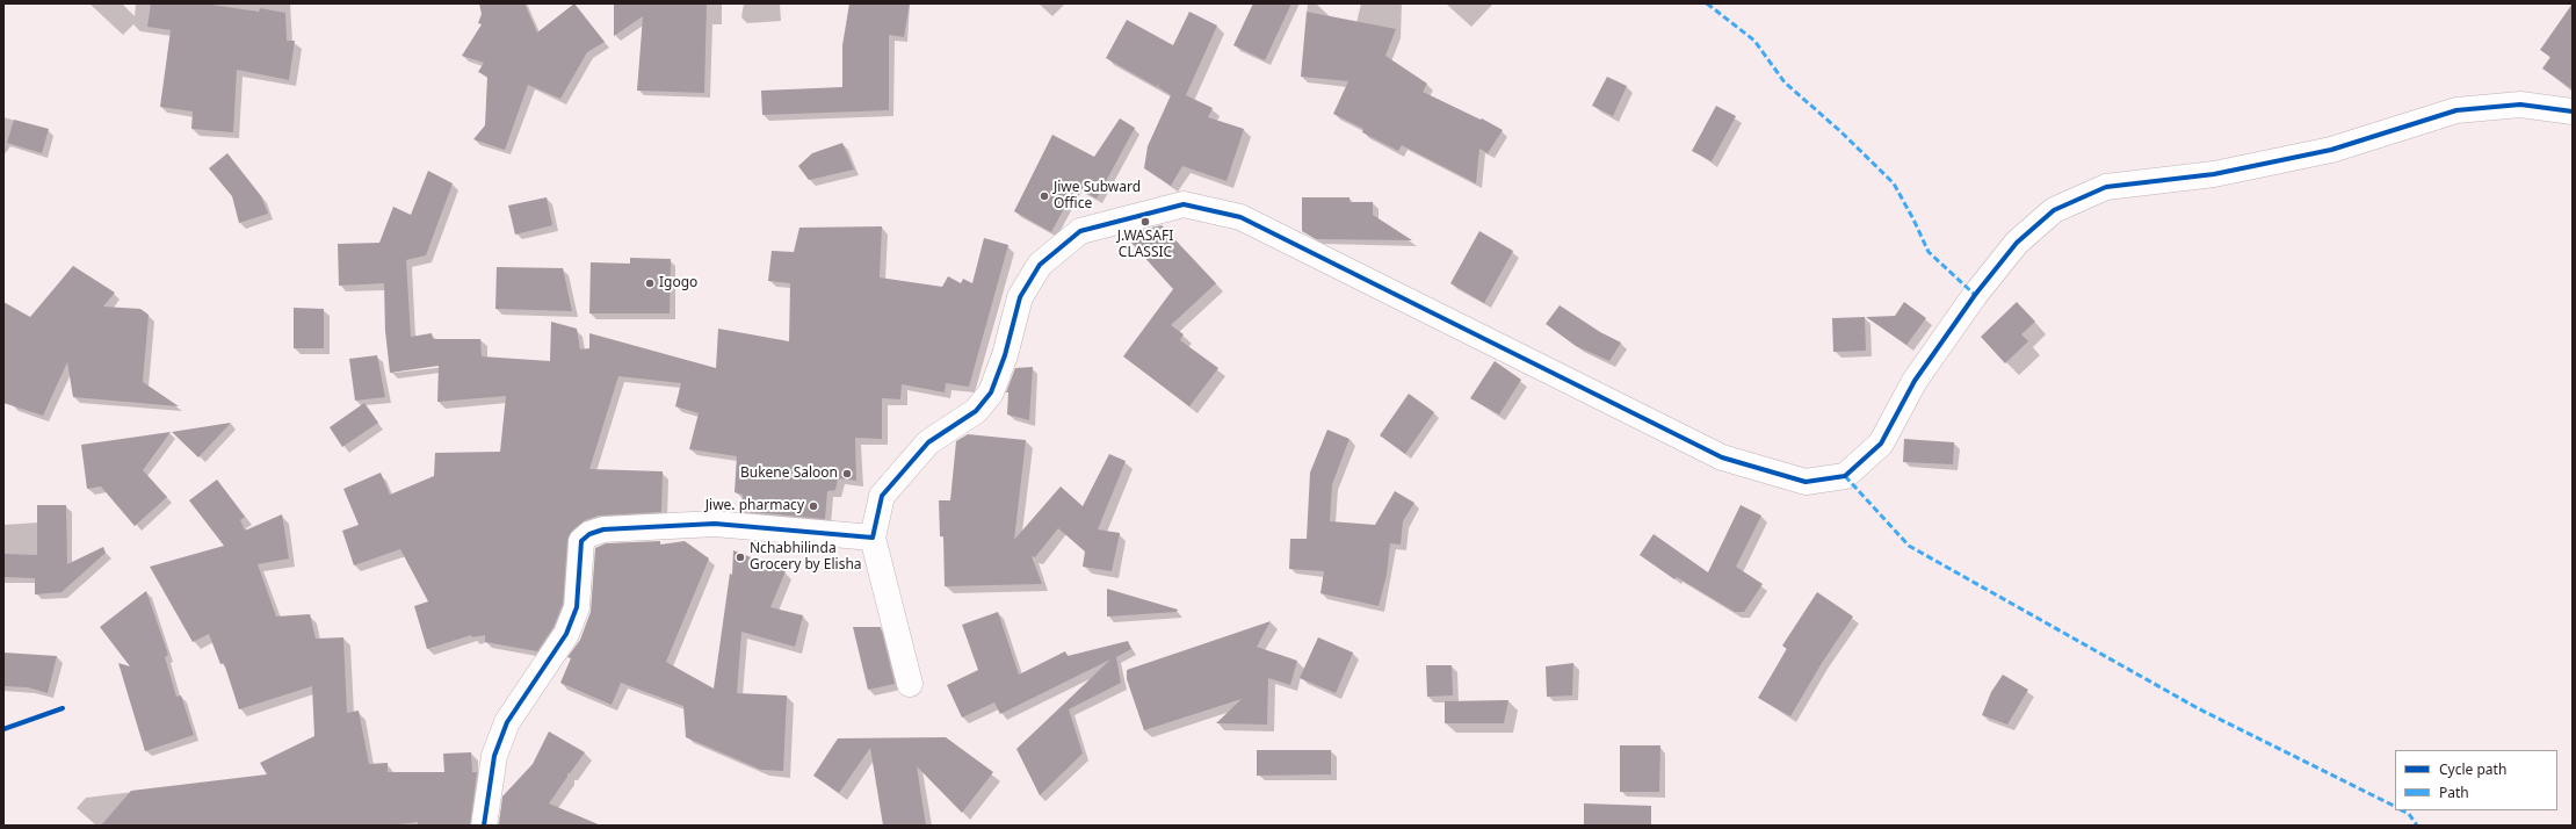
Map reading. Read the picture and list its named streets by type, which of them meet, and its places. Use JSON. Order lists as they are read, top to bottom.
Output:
{
  "places": [
    "Jiwe Subward Office",
    "J.WASAFI CLASSIC",
    "Igogo",
    "Bukene Saloon",
    "Jiwe. pharmacy",
    "Nchabhilinda Grocery by Elisha"
  ],
  "legend": ["Cycle path", "Path"]
}
